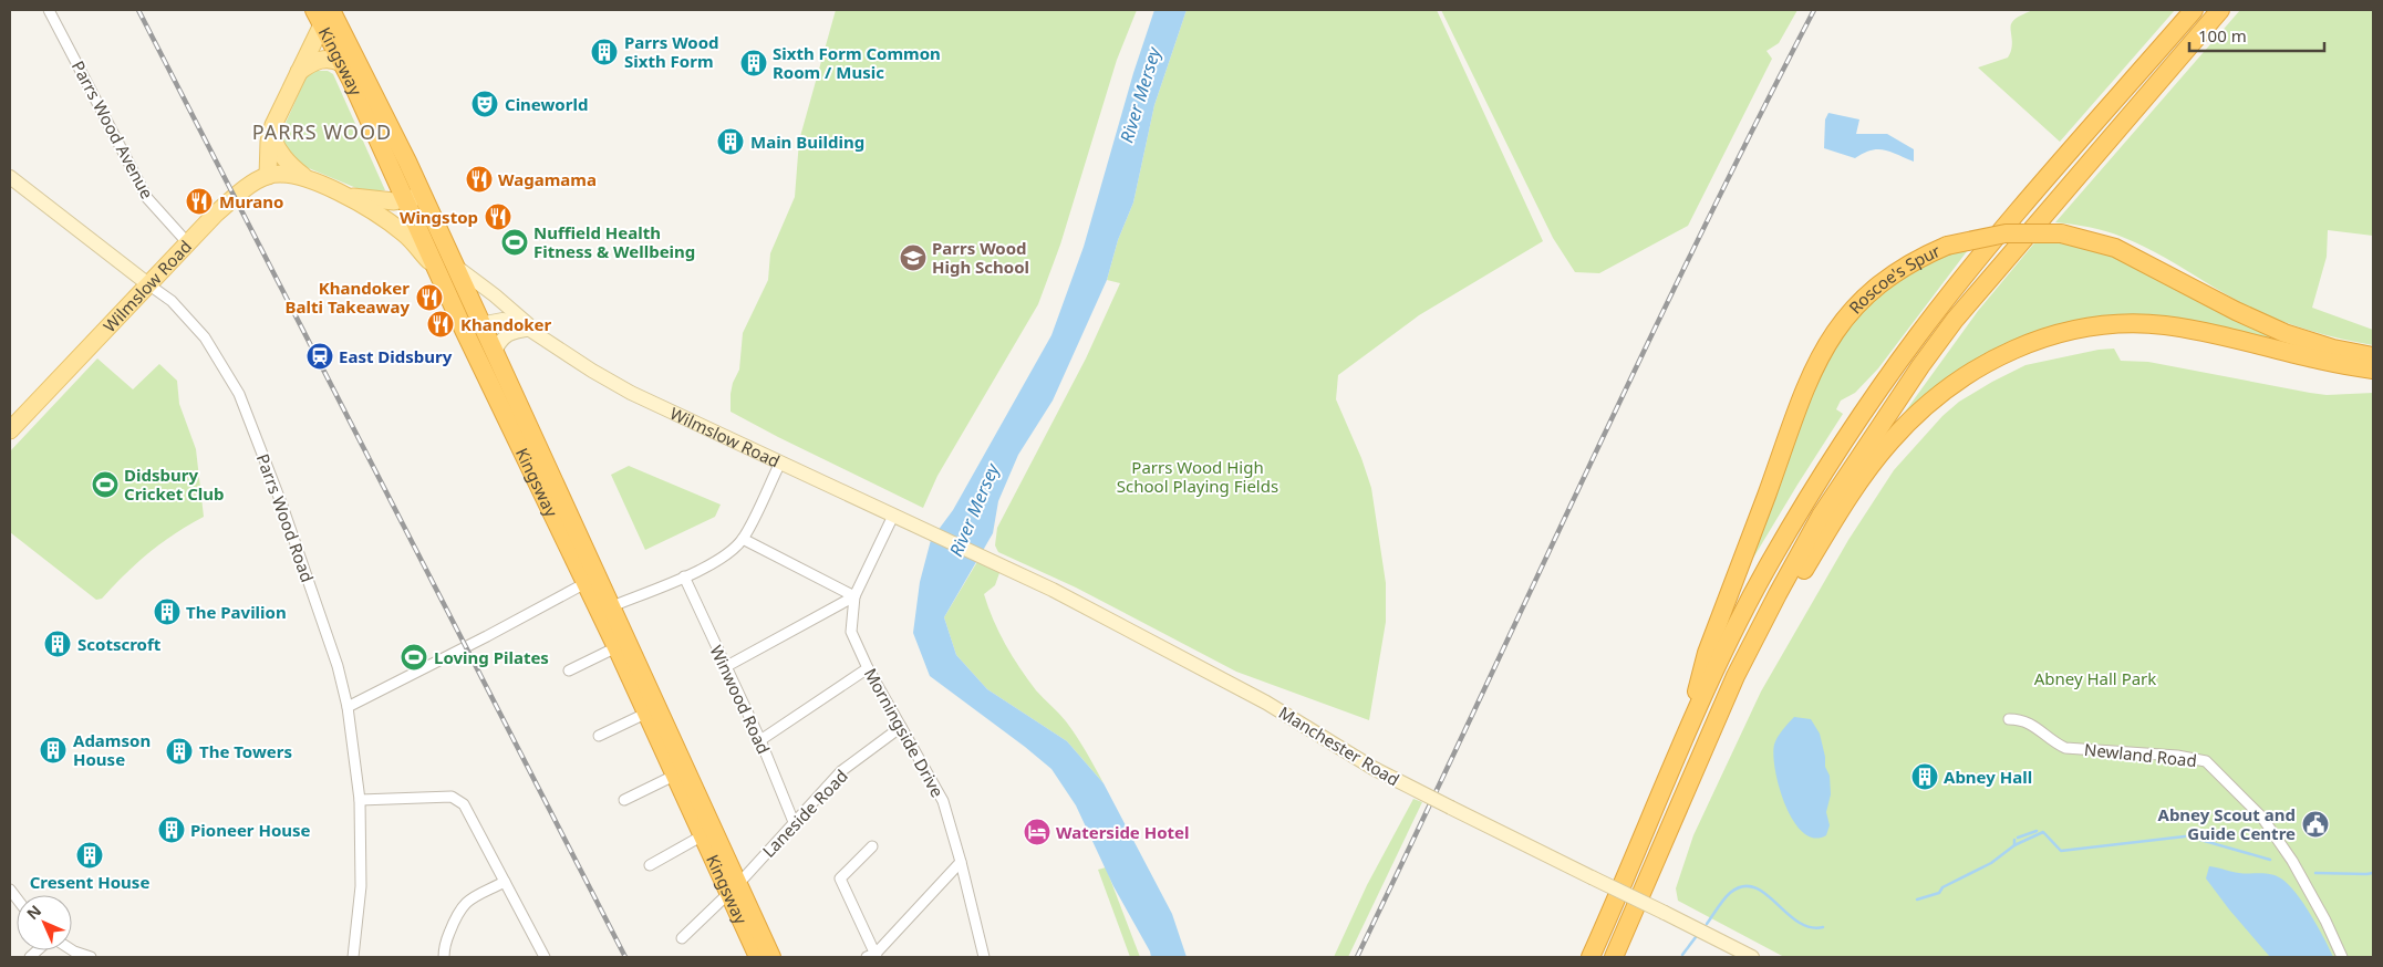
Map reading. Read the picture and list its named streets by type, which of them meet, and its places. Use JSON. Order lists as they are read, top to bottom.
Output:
{
  "streets": {
    "highway": ["Kingsway", "Roscoe's Spur"],
    "main road": ["Wilmslow Road", "Parrs Wood Road", "Manchester Road"],
    "street": [
      "Parrs Wood Avenue",
      "Winwood Road",
      "Morningside Drive",
      "Newland Road",
      "Laneside Road"
    ]
  },
  "crossings": [
    ["Kingsway", "Wilmslow Road"],
    ["Kingsway", "Laneside Road"],
    ["Parrs Wood Avenue", "Wilmslow Road"],
    ["Wilmslow Road", "Parrs Wood Road"],
    ["Wilmslow Road", "Morningside Drive"],
    ["Wilmslow Road", "Manchester Road"],
    ["Winwood Road", "Laneside Road"],
    ["Morningside Drive", "Laneside Road"]
  ],
  "districts": ["PARRS WOOD"],
  "water": ["River Mersey"],
  "parks": ["Parrs Wood High School Playing Fields", "Abney Hall Park"],
  "places": {
    "building": [
      "Parrs Wood Sixth Form",
      "Sixth Form Common Room / Music",
      "Main Building",
      "The Pavilion",
      "Scotscroft",
      "Adamson House",
      "The Towers",
      "Abney Hall",
      "Pioneer House",
      "Cresent House"
    ],
    "theatre": ["Cineworld"],
    "restaurant": [
      "Wagamama",
      "Murano",
      "Wingstop",
      "Khandoker Balti Takeaway",
      "Khandoker"
    ],
    "sports": ["Nuffield Health Fitness & Wellbeing", "Didsbury Cricket Club", "Loving Pilates"],
    "school or university": ["Parrs Wood High School"],
    "station": ["East Didsbury"],
    "public building": ["Abney Scout and Guide Centre"],
    "hotel": ["Waterside Hotel"]
  },
  "scale_bar": "100 m",
  "north": "top left"
}
